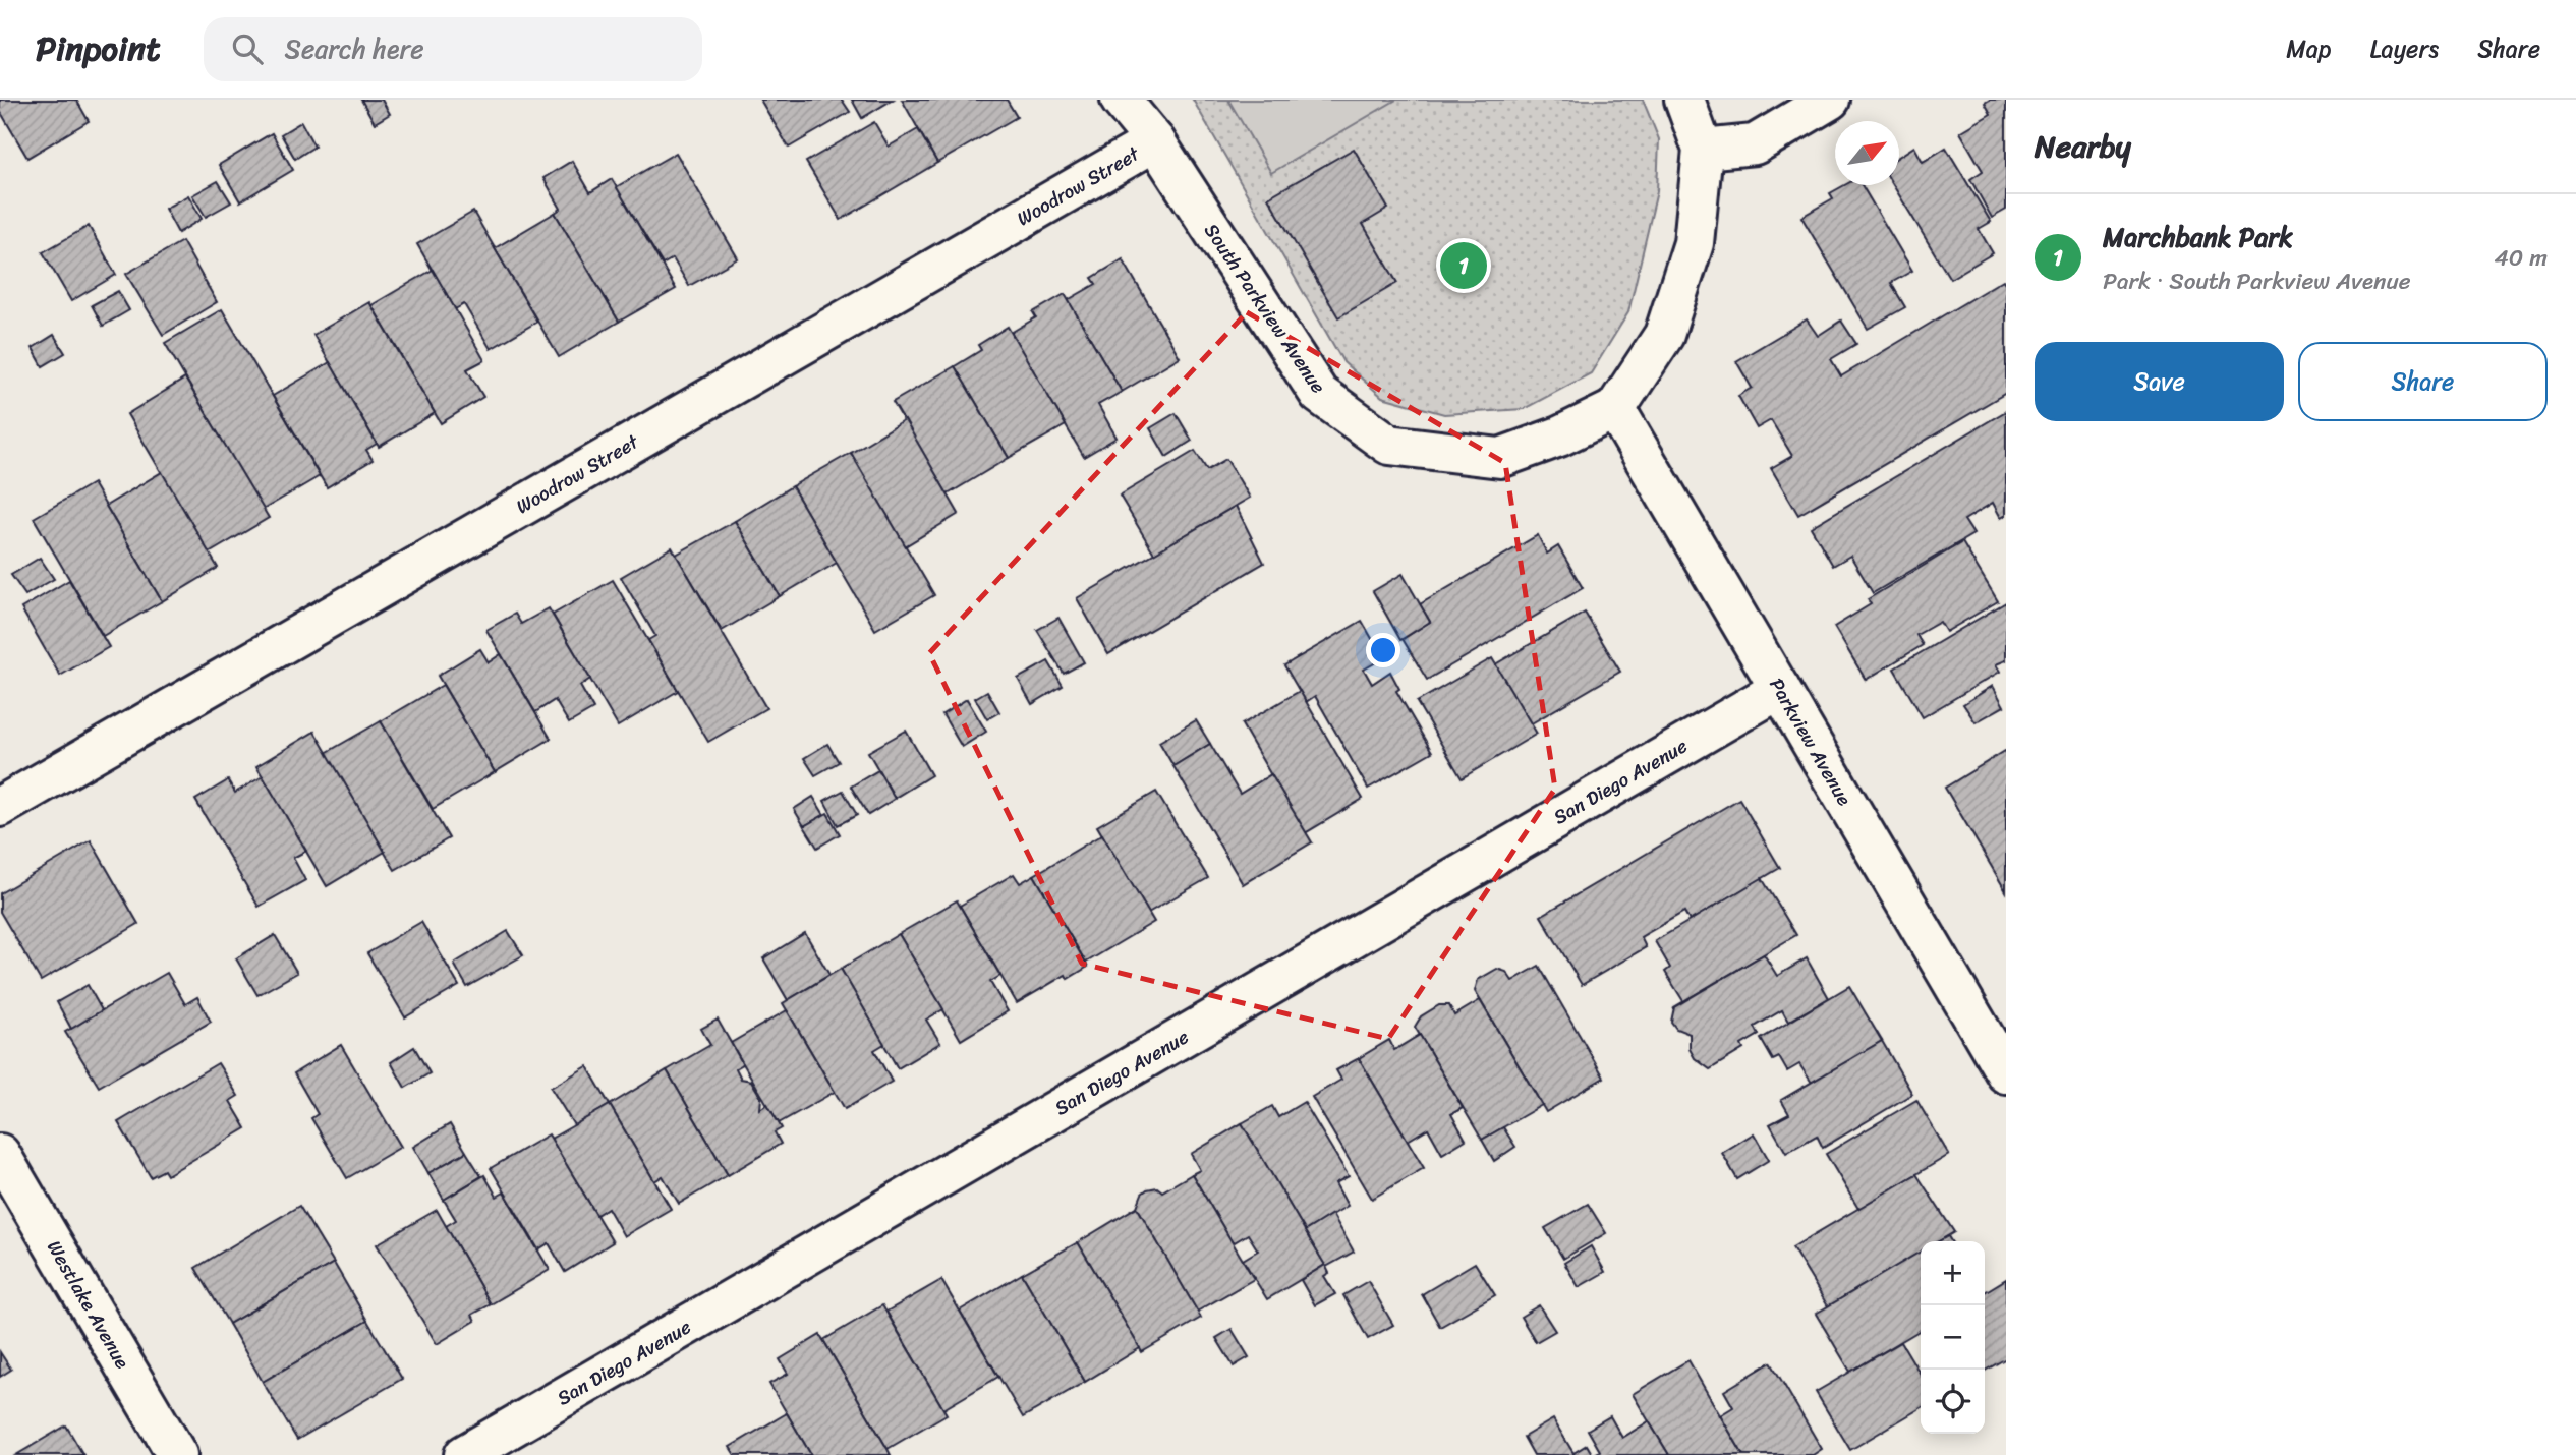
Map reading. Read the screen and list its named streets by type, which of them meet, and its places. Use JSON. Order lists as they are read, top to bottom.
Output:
{
  "streets": {
    "street": [
      "Woodrow Street",
      "South Parkview Avenue",
      "Parkview Avenue",
      "San Diego Avenue",
      "Westlake Avenue"
    ]
  },
  "crossings": [
    ["Woodrow Street", "South Parkview Avenue"],
    ["South Parkview Avenue", "Parkview Avenue"],
    ["Parkview Avenue", "San Diego Avenue"]
  ],
  "north": "top right",
  "page": {
    "header": "Pinpoint",
    "search": "Search here",
    "nav": ["Map", "Layers", "Share"],
    "heading": "Nearby",
    "list": [
      {
        "mark": "1",
        "name": "Marchbank Park",
        "note": "Park · South Parkview Avenue",
        "value": "40 m"
      }
    ],
    "pins": "1",
    "buttons": ["Save", "Share"],
    "map_buttons": ["+", "−"]
  }
}
